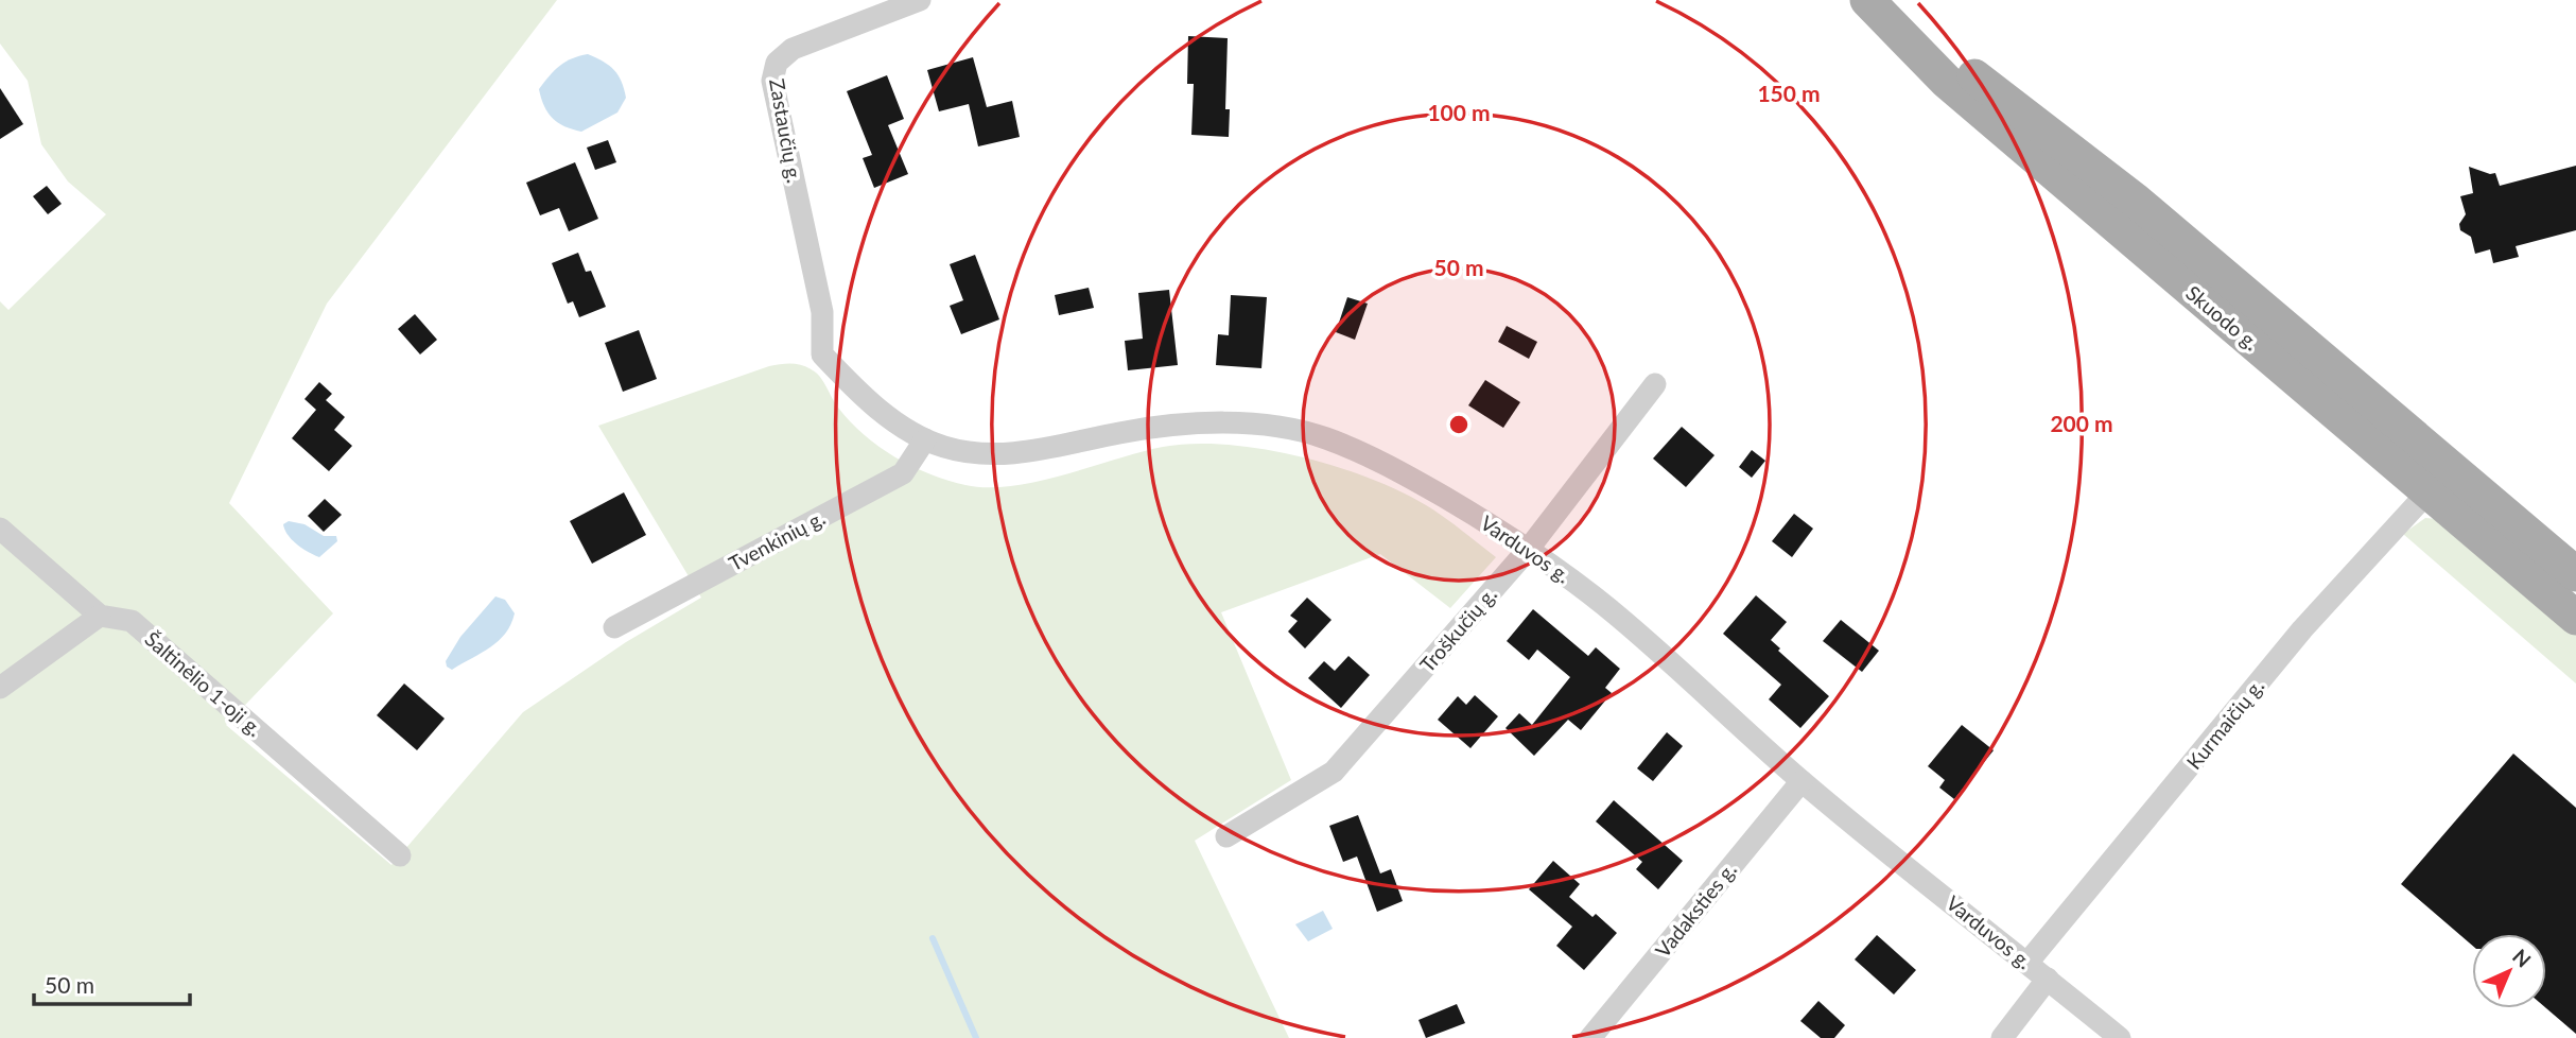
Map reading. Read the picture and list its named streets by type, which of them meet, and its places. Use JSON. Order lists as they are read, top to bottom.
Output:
{
  "streets": {
    "main road": ["Skuodo g."],
    "street": [
      "Zastaučių g.",
      "Tvenkinių g.",
      "Varduvos g.",
      "Troškučių g.",
      "Šaltinėlio 1-oji g.",
      "Kurmaičių g.",
      "Vadaksties g."
    ]
  },
  "crossings": [
    ["Zastaučių g.", "Varduvos g."],
    ["Skuodo g.", "Kurmaičių g."],
    ["Tvenkinių g.", "Varduvos g."],
    ["Varduvos g.", "Troškučių g."],
    ["Varduvos g.", "Kurmaičių g."],
    ["Varduvos g.", "Vadaksties g."]
  ],
  "scale_bar": "50 m",
  "north": "top right",
  "rings": [
    "150 m",
    "100 m",
    "50 m",
    "200 m"
  ]
}
